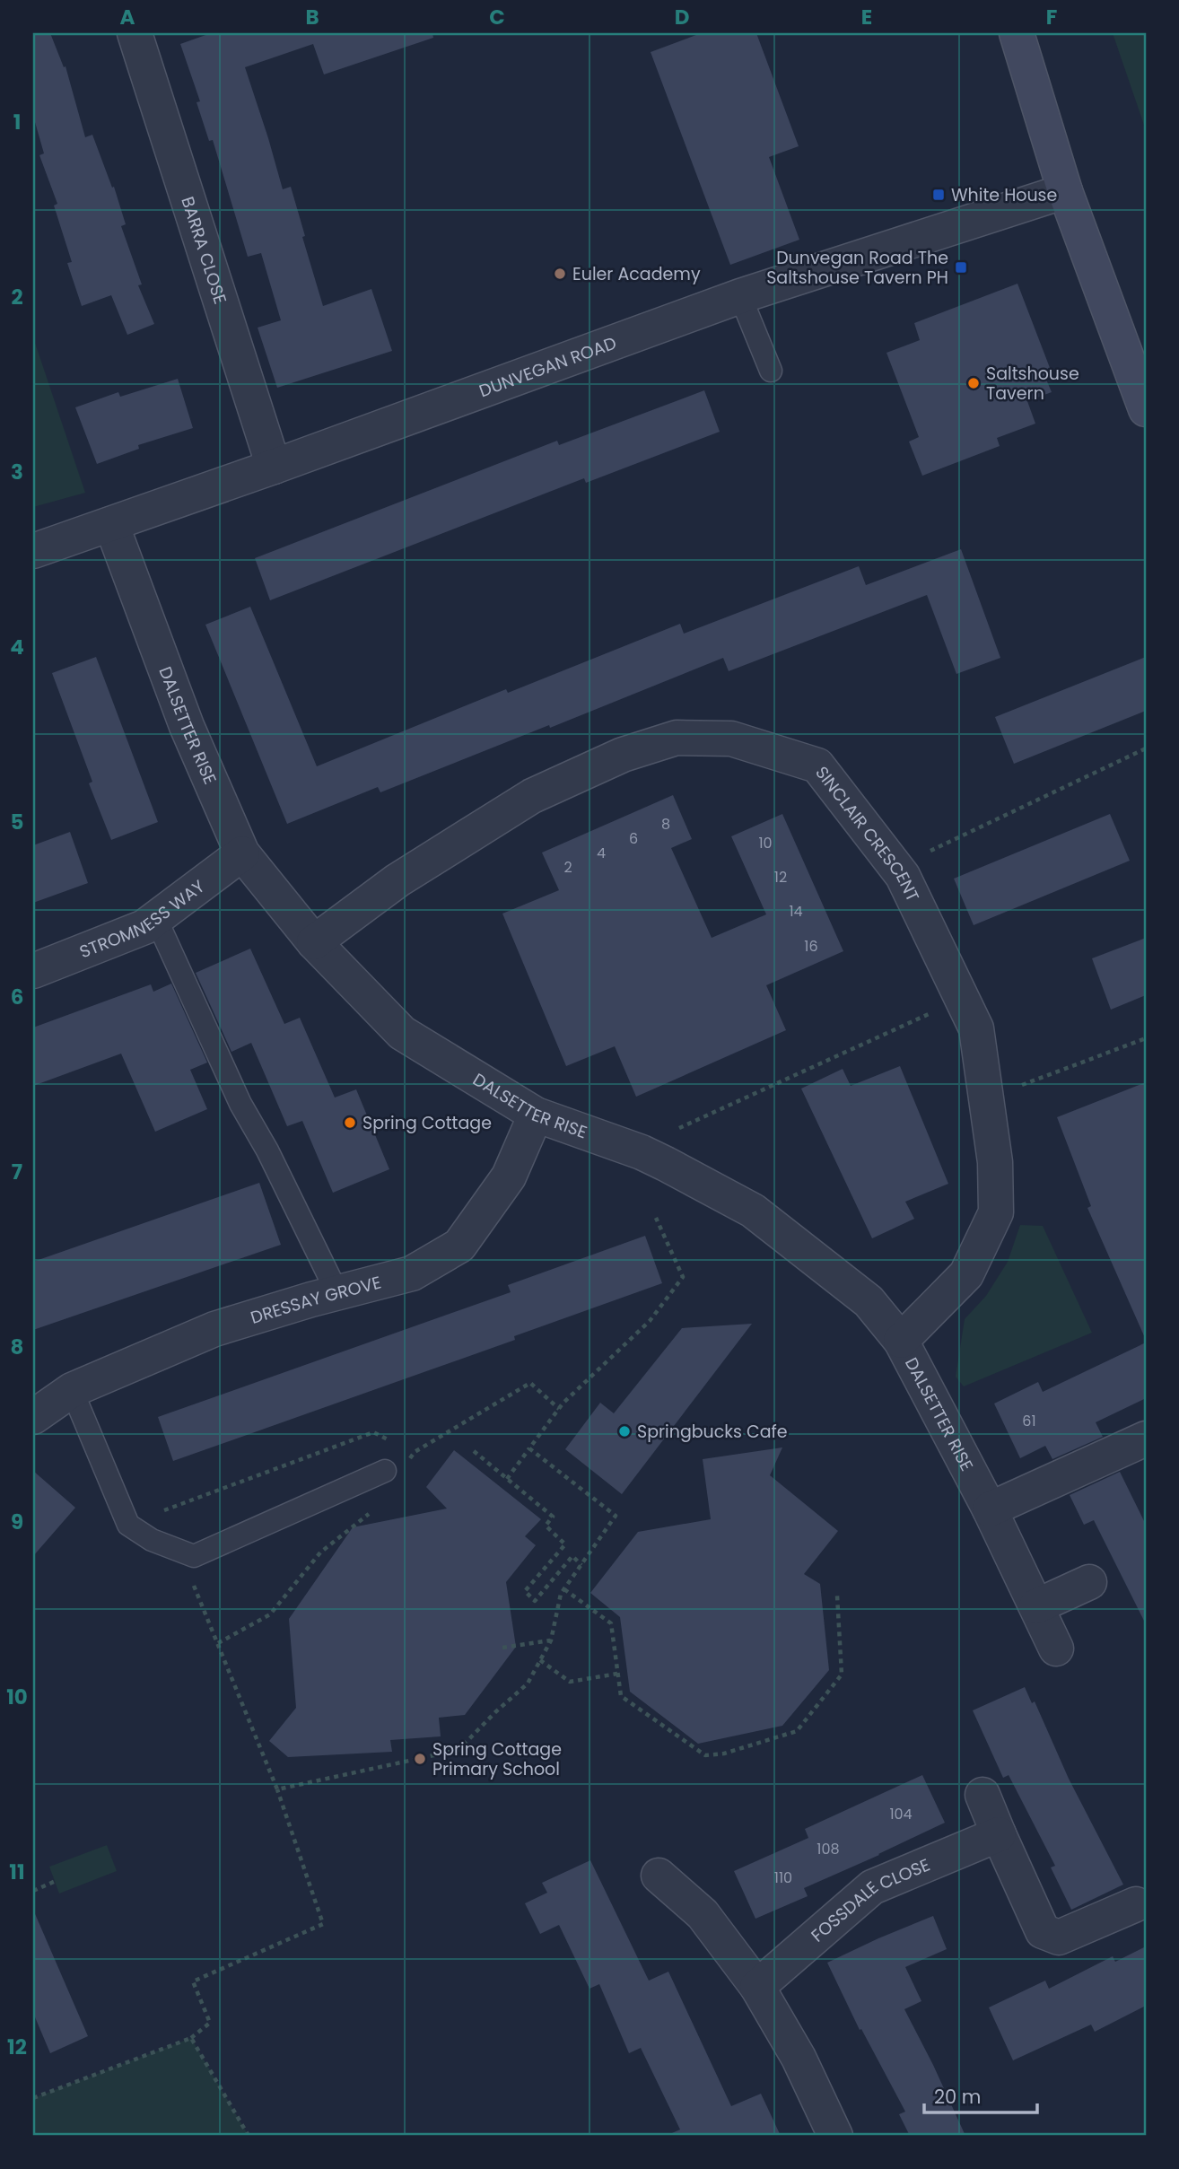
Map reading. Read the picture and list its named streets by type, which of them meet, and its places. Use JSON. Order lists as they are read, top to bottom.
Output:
{
  "streets": {
    "street": [
      "BARRA CLOSE",
      "DUNVEGAN ROAD",
      "DALSETTER RISE",
      "SINCLAIR CRESCENT",
      "STROMNESS WAY",
      "DRESSAY GROVE",
      "FOSSDALE CLOSE"
    ]
  },
  "crossings": [
    ["BARRA CLOSE", "DUNVEGAN ROAD"],
    ["DUNVEGAN ROAD", "DALSETTER RISE"],
    ["DALSETTER RISE", "SINCLAIR CRESCENT"],
    ["DALSETTER RISE", "STROMNESS WAY"],
    ["DALSETTER RISE", "DRESSAY GROVE"]
  ],
  "places": {
    "transit": ["White House", "Dunvegan Road The Saltshouse Tavern PH"],
    "other": [
      "Euler Academy",
      "Saltshouse Tavern",
      "Spring Cottage",
      "Springbucks Cafe",
      "Spring Cottage Primary School"
    ]
  },
  "house_numbers": [
    "8",
    "6",
    "10",
    "4",
    "2",
    "12",
    "14",
    "16",
    "61",
    "104",
    "108",
    "110"
  ],
  "scale_bar": "20 m",
  "grid": {
    "columns": [
      "A",
      "B",
      "C",
      "D",
      "E",
      "F"
    ],
    "rows": [
      "1",
      "2",
      "3",
      "4",
      "5",
      "6",
      "7",
      "8",
      "9",
      "10",
      "11",
      "12"
    ]
  }
}
